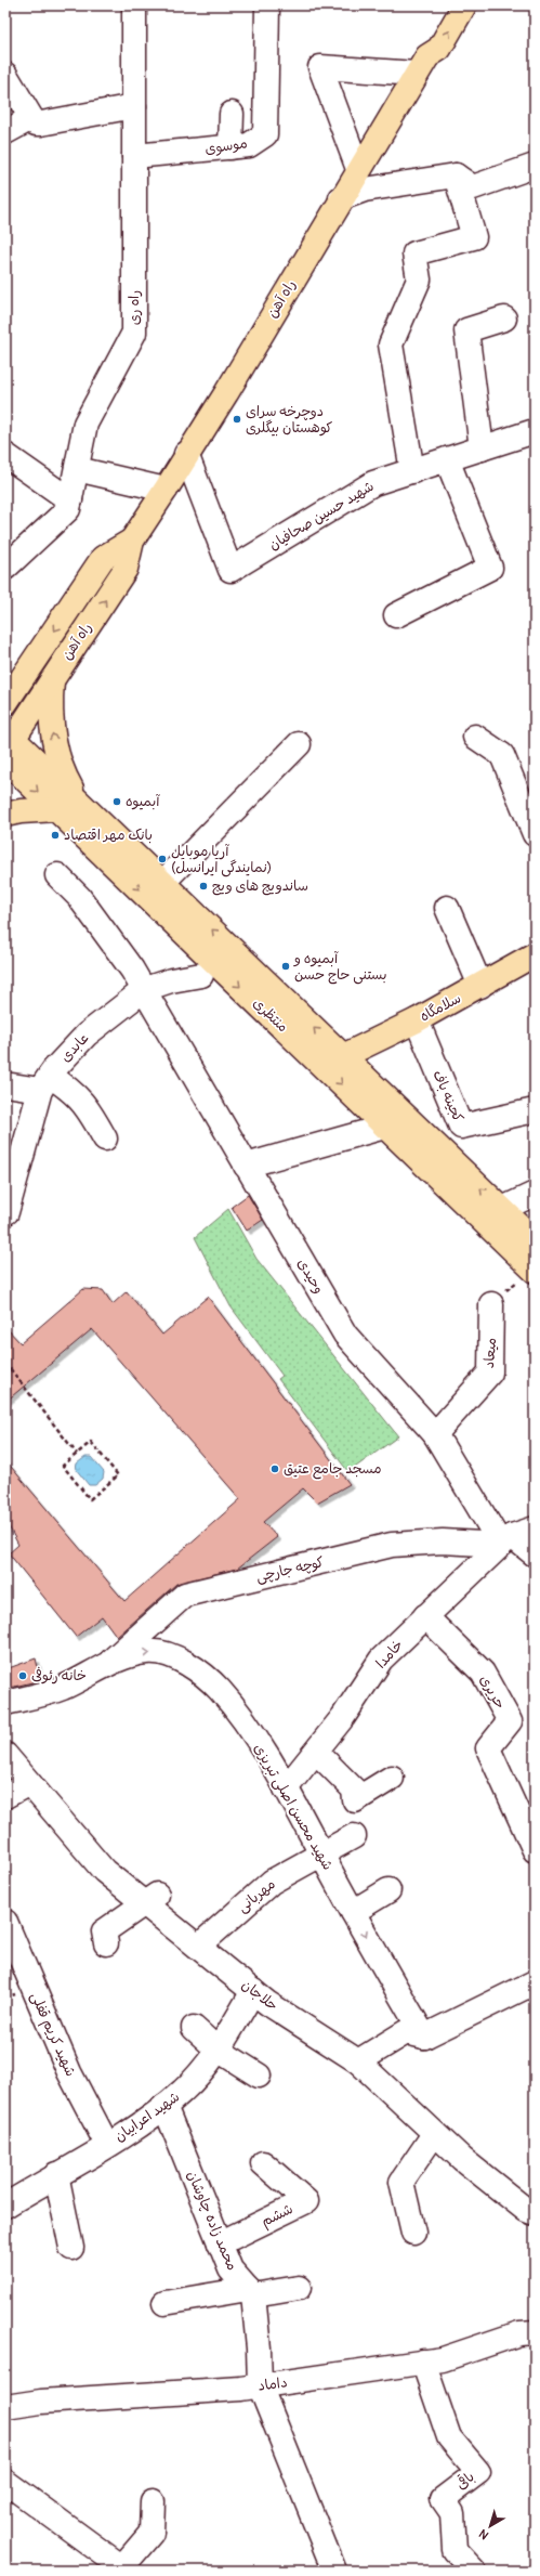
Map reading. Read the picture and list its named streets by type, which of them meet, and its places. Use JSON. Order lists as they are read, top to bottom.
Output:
{
  "streets": {
    "main road": ["راه آهن", "سلامگاه", "منتظری"],
    "street": [
      "موسوی",
      "راه ری",
      "شهید حسین صحافیان",
      "عابدی",
      "کجینه باف",
      "وحیدی",
      "میعاد",
      "کوچه جارچی",
      "خامدا",
      "حریری",
      "شهید محسن اصلی تبریزی",
      "مهربانی",
      "حلاجان",
      "شهید کریم قفلی",
      "شهید اعرابیان",
      "ششم",
      "محمد زاده چاوشان",
      "داماد",
      "باقی"
    ]
  },
  "crossings": [
    ["موسوی", "راه ری"],
    ["راه آهن", "شهید حسین صحافیان"],
    ["راه آهن", "منتظری"],
    ["سلامگاه", "منتظری"],
    ["سلامگاه", "کجینه باف"],
    ["عابدی", "وحیدی"],
    ["وحیدی", "میعاد"],
    ["وحیدی", "کوچه جارچی"],
    ["وحیدی", "خامدا"],
    ["کوچه جارچی", "خامدا"],
    ["کوچه جارچی", "شهید محسن اصلی تبریزی"],
    ["خامدا", "حریری"],
    ["خامدا", "شهید محسن اصلی تبریزی"],
    ["شهید محسن اصلی تبریزی", "مهربانی"],
    ["مهربانی", "حلاجان"],
    ["حلاجان", "شهید اعرابیان"],
    ["شهید کریم قفلی", "شهید اعرابیان"],
    ["شهید اعرابیان", "محمد زاده چاوشان"],
    ["ششم", "محمد زاده چاوشان"],
    ["داماد", "باقی"]
  ],
  "one_way": ["شهید محسن اصلی تبریزی"],
  "places": [
    "دوچرخه سرای کوهستان بیگلری",
    "آبمیوه",
    "بانک مهر اقتصاد",
    "آریا موبایل (نمایندگی ایرانسل)",
    "ساندویچ های ویچ",
    "آبمیوه و بستنی حاج حسن",
    "مسجد جامع عتیق",
    "خانه رئوفی"
  ],
  "north": "bottom left"
}
